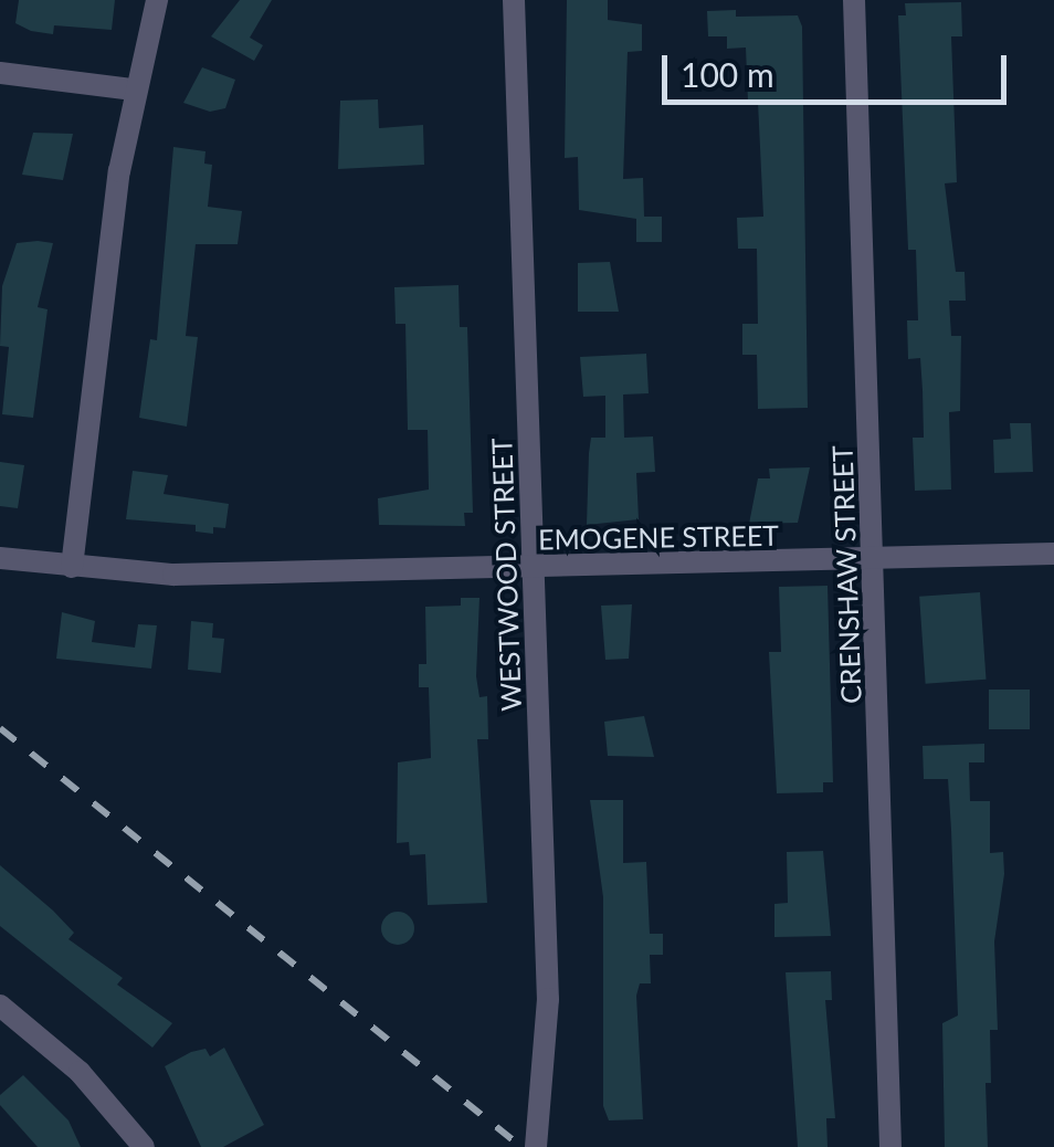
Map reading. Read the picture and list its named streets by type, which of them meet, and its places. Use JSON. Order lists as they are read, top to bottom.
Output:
{
  "streets": {
    "street": ["EMOGENE STREET", "WESTWOOD STREET", "CRENSHAW STREET"]
  },
  "crossings": [
    ["EMOGENE STREET", "WESTWOOD STREET"],
    ["EMOGENE STREET", "CRENSHAW STREET"]
  ],
  "scale_bar": "100 m"
}
